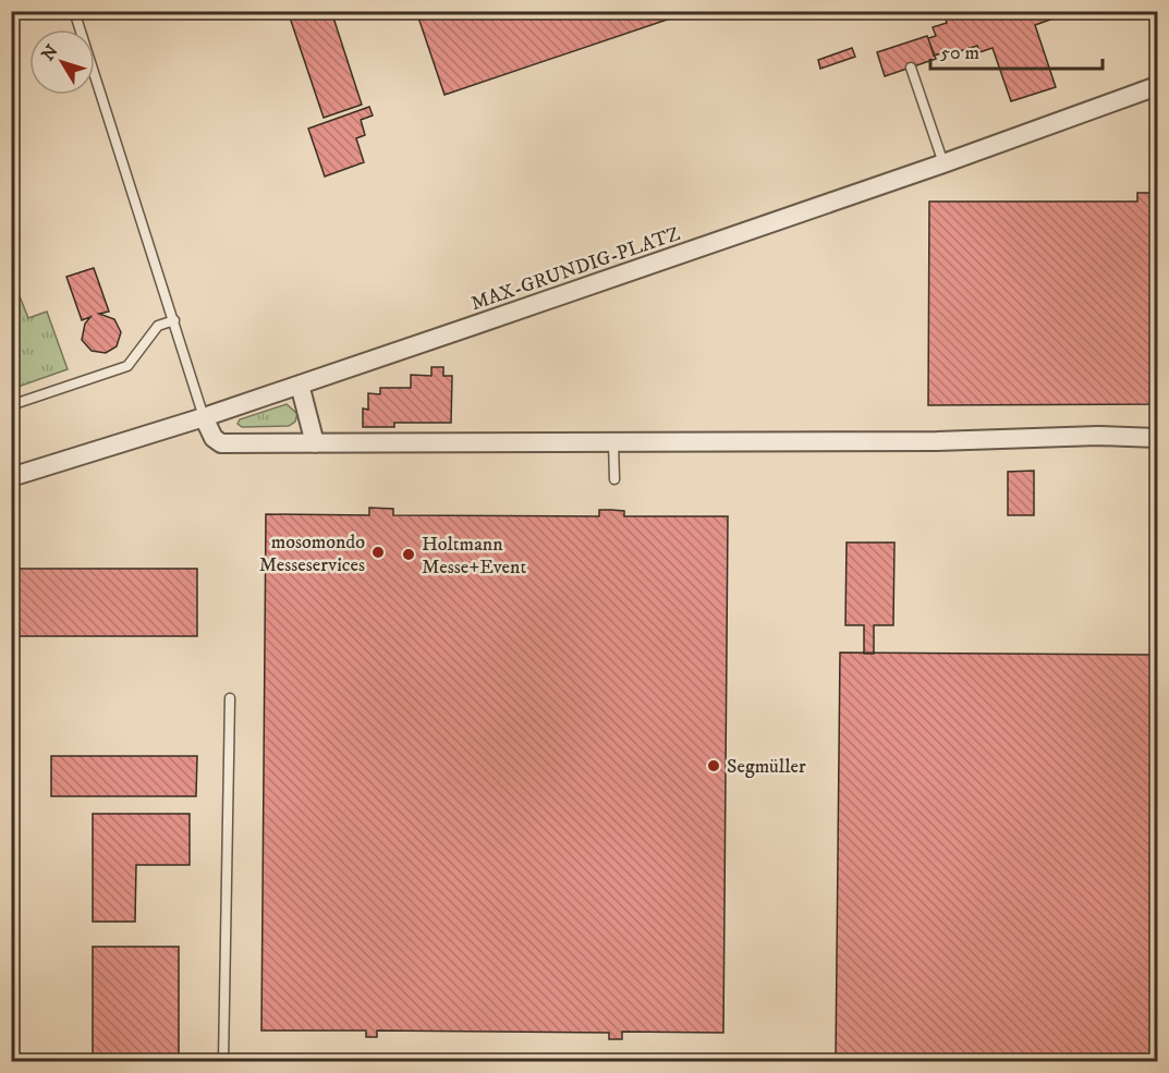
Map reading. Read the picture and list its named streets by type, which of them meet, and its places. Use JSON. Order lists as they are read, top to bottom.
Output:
{
  "streets": {
    "street": ["MAX-GRUNDIG-PLATZ"]
  },
  "places": ["mosomondo Messeservices", "Holtmann Messe+Event", "Segmüller"],
  "scale_bar": "50 m",
  "north": "top left"
}
